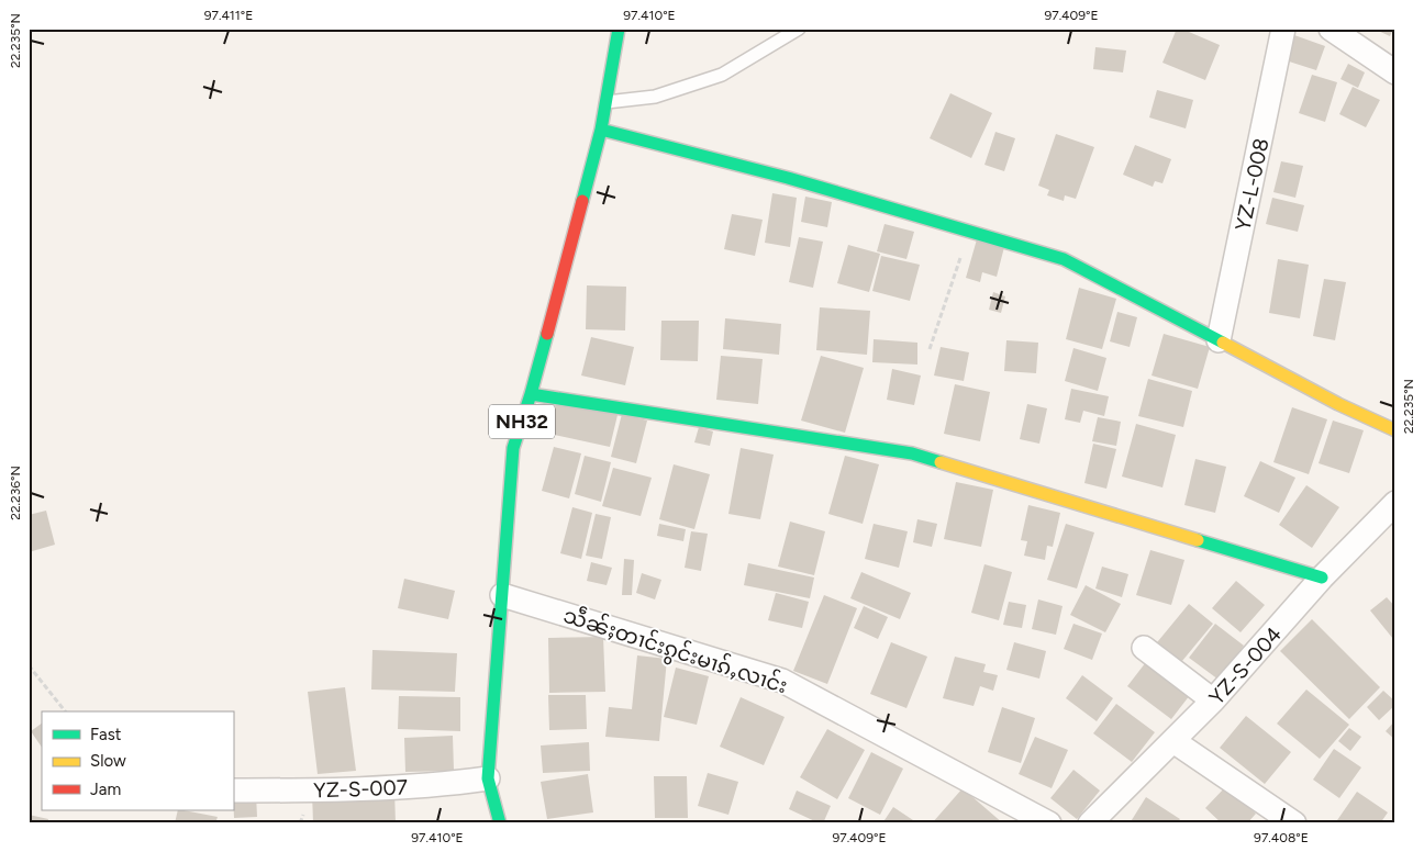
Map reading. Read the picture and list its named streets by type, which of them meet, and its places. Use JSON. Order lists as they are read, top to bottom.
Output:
{
  "streets": {
    "main road": ["NH32"],
    "street": [
      "YZ-L-008",
      "သဵၼ်ႈတၢင်းၵွင်းမၢၵ်ႇလၢင်း",
      "YZ-S-004",
      "YZ-S-007"
    ]
  },
  "crossings": [
    ["NH32", "သဵၼ်ႈတၢင်းၵွင်းမၢၵ်ႇလၢင်း"],
    ["NH32", "YZ-S-007"]
  ],
  "legend": ["Fast", "Slow", "Jam"],
  "coordinates": [
    "97.411°E",
    "97.410°E",
    "97.409°E",
    "22.235°N",
    "22.236°N",
    "97.408°E"
  ]
}
